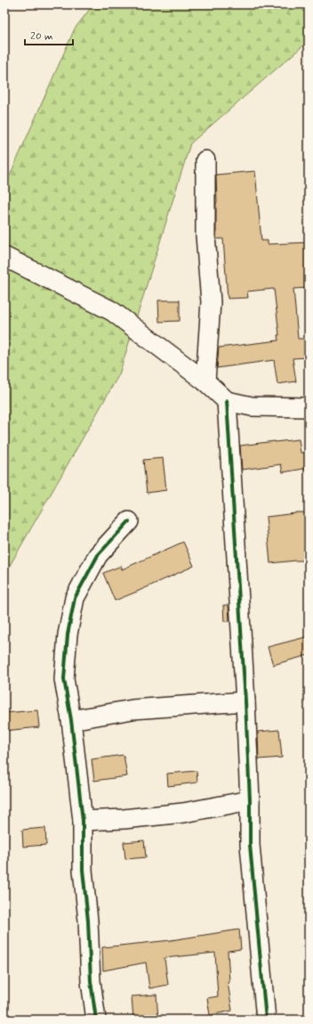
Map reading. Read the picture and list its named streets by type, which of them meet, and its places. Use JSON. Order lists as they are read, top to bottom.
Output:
{
  "scale_bar": "20 m"
}
